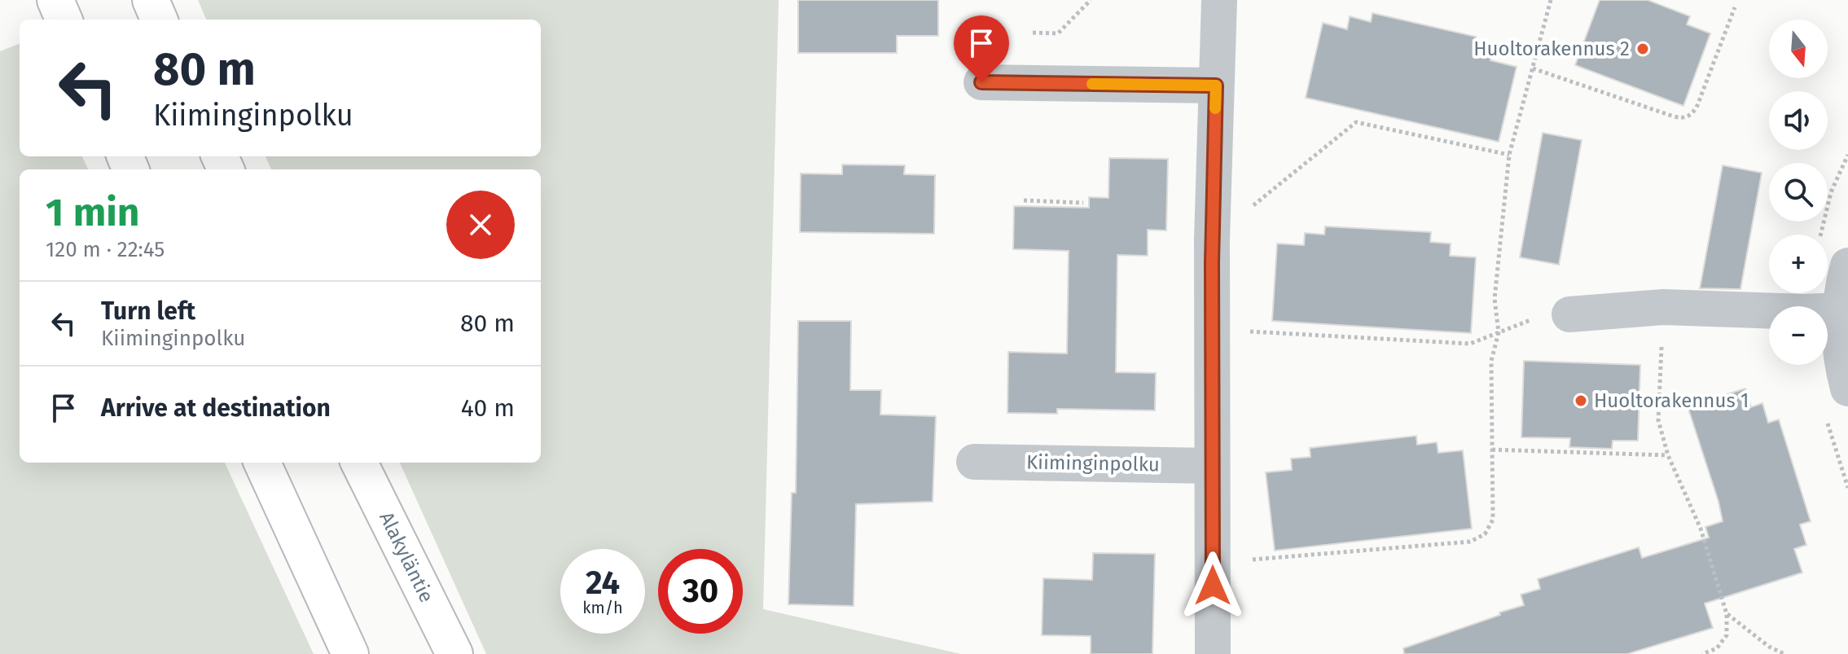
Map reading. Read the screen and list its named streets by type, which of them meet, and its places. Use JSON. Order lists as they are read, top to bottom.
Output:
{
  "streets": {
    "main road": ["Alakyläntie"],
    "street": ["Kiiminginpolku"]
  },
  "places": ["Huoltorakennus 2", "Huoltorakennus 1"],
  "north": "bottom",
  "page": {
    "map_buttons": ["+", "−"],
    "turn": ["80 m", "Kiiminginpolku"],
    "heading": ["1 min", "120 m · 22:45"],
    "list": [
      {
        "name": "Turn left",
        "note": "Kiiminginpolku",
        "value": "80 m"
      },
      {
        "name": "Arrive at destination",
        "value": "40 m"
      }
    ],
    "speed": "24 km/h",
    "limit": "30"
  }
}
